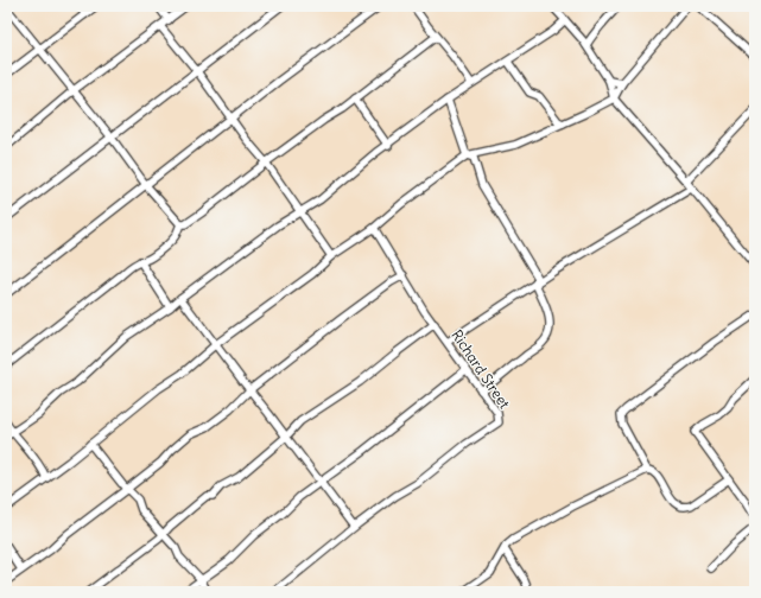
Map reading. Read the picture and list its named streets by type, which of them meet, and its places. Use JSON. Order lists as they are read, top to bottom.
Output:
{
  "streets": {
    "street": ["Richard Street"]
  }
}
